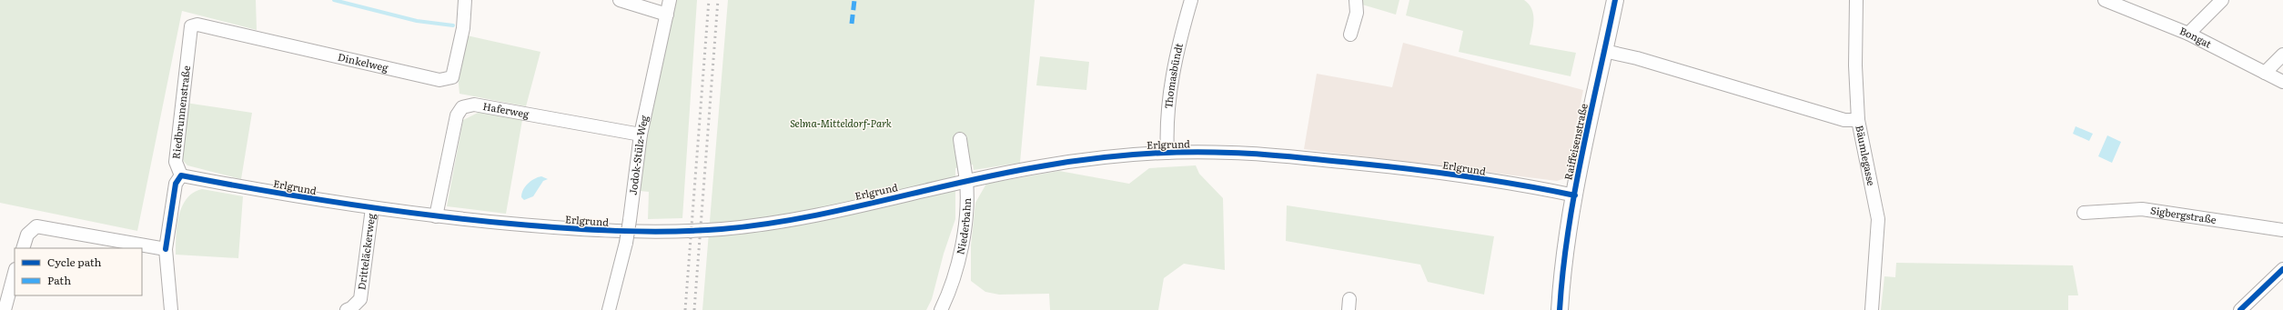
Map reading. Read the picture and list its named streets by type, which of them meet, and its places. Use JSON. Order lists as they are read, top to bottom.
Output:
{
  "streets": {
    "street": [
      "Bongat",
      "Dinkelweg",
      "Thomasbündt",
      "Haferweg",
      "Riedbrunnenstraße",
      "Raiffeisenstraße",
      "Erlgrund",
      "Jodok-Stülz-Weg",
      "Bäumlegasse",
      "Sigbergstraße",
      "Niederbahn",
      "Dritteläckerweg"
    ]
  },
  "crossings": [
    ["Dinkelweg", "Riedbrunnenstraße"],
    ["Thomasbündt", "Erlgrund"],
    ["Haferweg", "Erlgrund"],
    ["Haferweg", "Jodok-Stülz-Weg"],
    ["Riedbrunnenstraße", "Erlgrund"],
    ["Raiffeisenstraße", "Erlgrund"],
    ["Erlgrund", "Niederbahn"],
    ["Erlgrund", "Dritteläckerweg"]
  ],
  "parks": ["Selma-Mitteldorf-Park"],
  "legend": ["Cycle path", "Path"]
}
